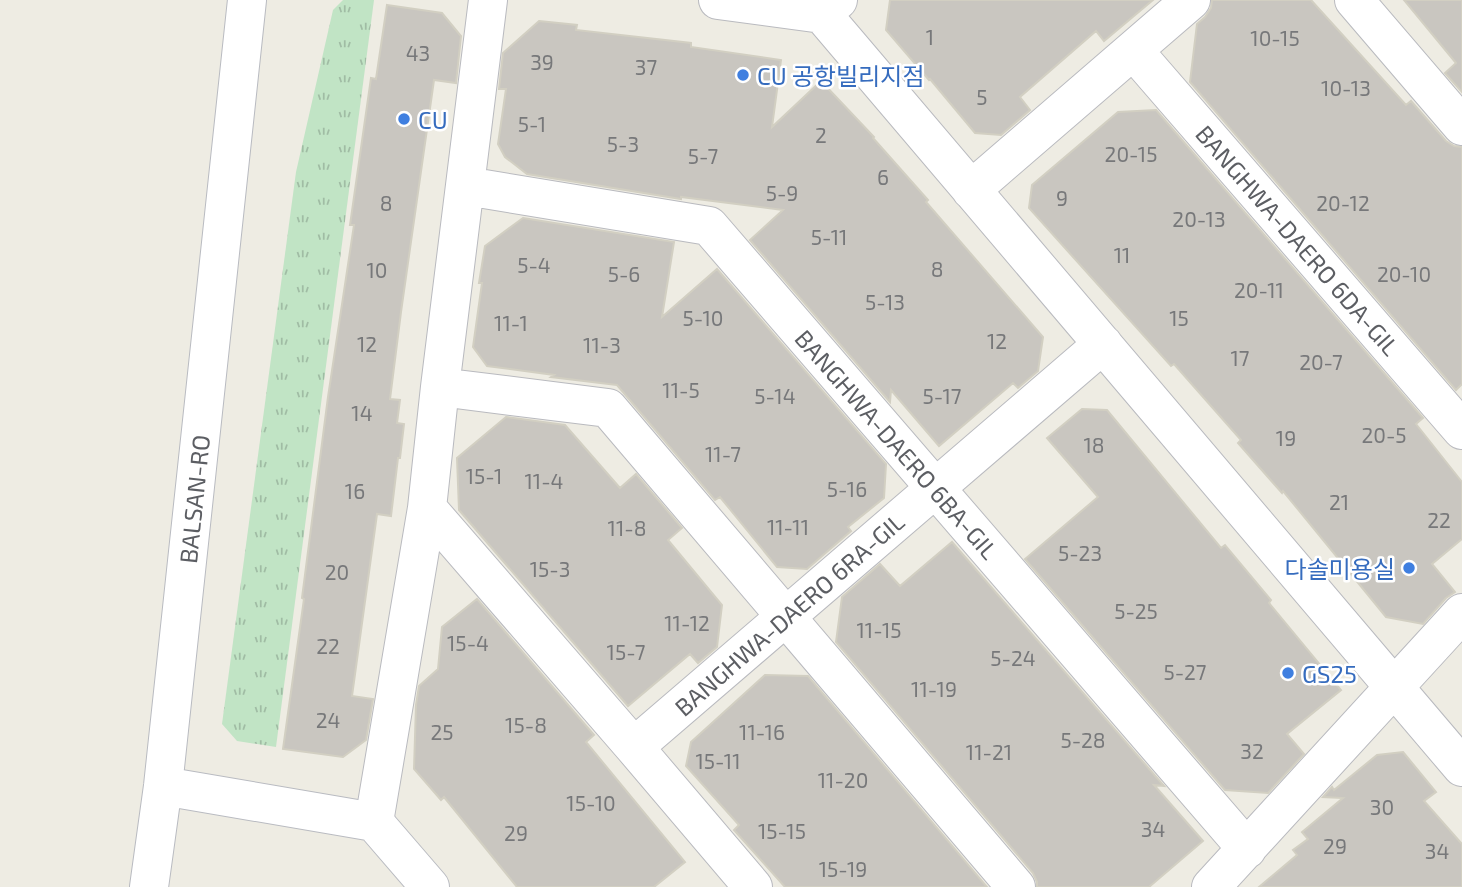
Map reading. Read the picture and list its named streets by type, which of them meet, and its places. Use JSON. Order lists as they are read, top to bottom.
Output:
{
  "streets": {
    "street": [
      "BANGHWA-DAERO 6DA-GIL",
      "BANGHWA-DAERO 6BA-GIL",
      "BALSAN-RO",
      "BANGHWA-DAERO 6RA-GIL"
    ]
  },
  "crossings": [
    ["BANGHWA-DAERO 6BA-GIL", "BANGHWA-DAERO 6RA-GIL"]
  ],
  "places": [
    "CU 공항빌리지점",
    "CU",
    "다솔미용실",
    "GS25"
  ],
  "house_numbers": [
    "1",
    "10-15",
    "43",
    "39",
    "37",
    "10-13",
    "5",
    "5-1",
    "2",
    "5-3",
    "20-15",
    "5-7",
    "6",
    "5-9",
    "9",
    "8",
    "20-12",
    "20-13",
    "5-11",
    "11",
    "5-4",
    "8",
    "10",
    "5-6",
    "20-10",
    "20-11",
    "5-13",
    "5-10",
    "15",
    "11-1",
    "12",
    "12",
    "11-3",
    "17",
    "20-7",
    "11-5",
    "5-14",
    "5-17",
    "14",
    "20-5",
    "19",
    "18",
    "11-7",
    "15-1",
    "11-4",
    "5-16",
    "16",
    "21",
    "22",
    "11-11",
    "11-8",
    "5-23",
    "15-3",
    "20",
    "5-25",
    "11-12",
    "11-15",
    "15-4",
    "22",
    "15-7",
    "5-24",
    "5-27",
    "11-19",
    "24",
    "15-8",
    "25",
    "11-16",
    "5-28",
    "32",
    "11-21",
    "15-11",
    "11-20",
    "15-10",
    "30",
    "34",
    "15-15",
    "29",
    "29",
    "34",
    "15-19"
  ]
}
